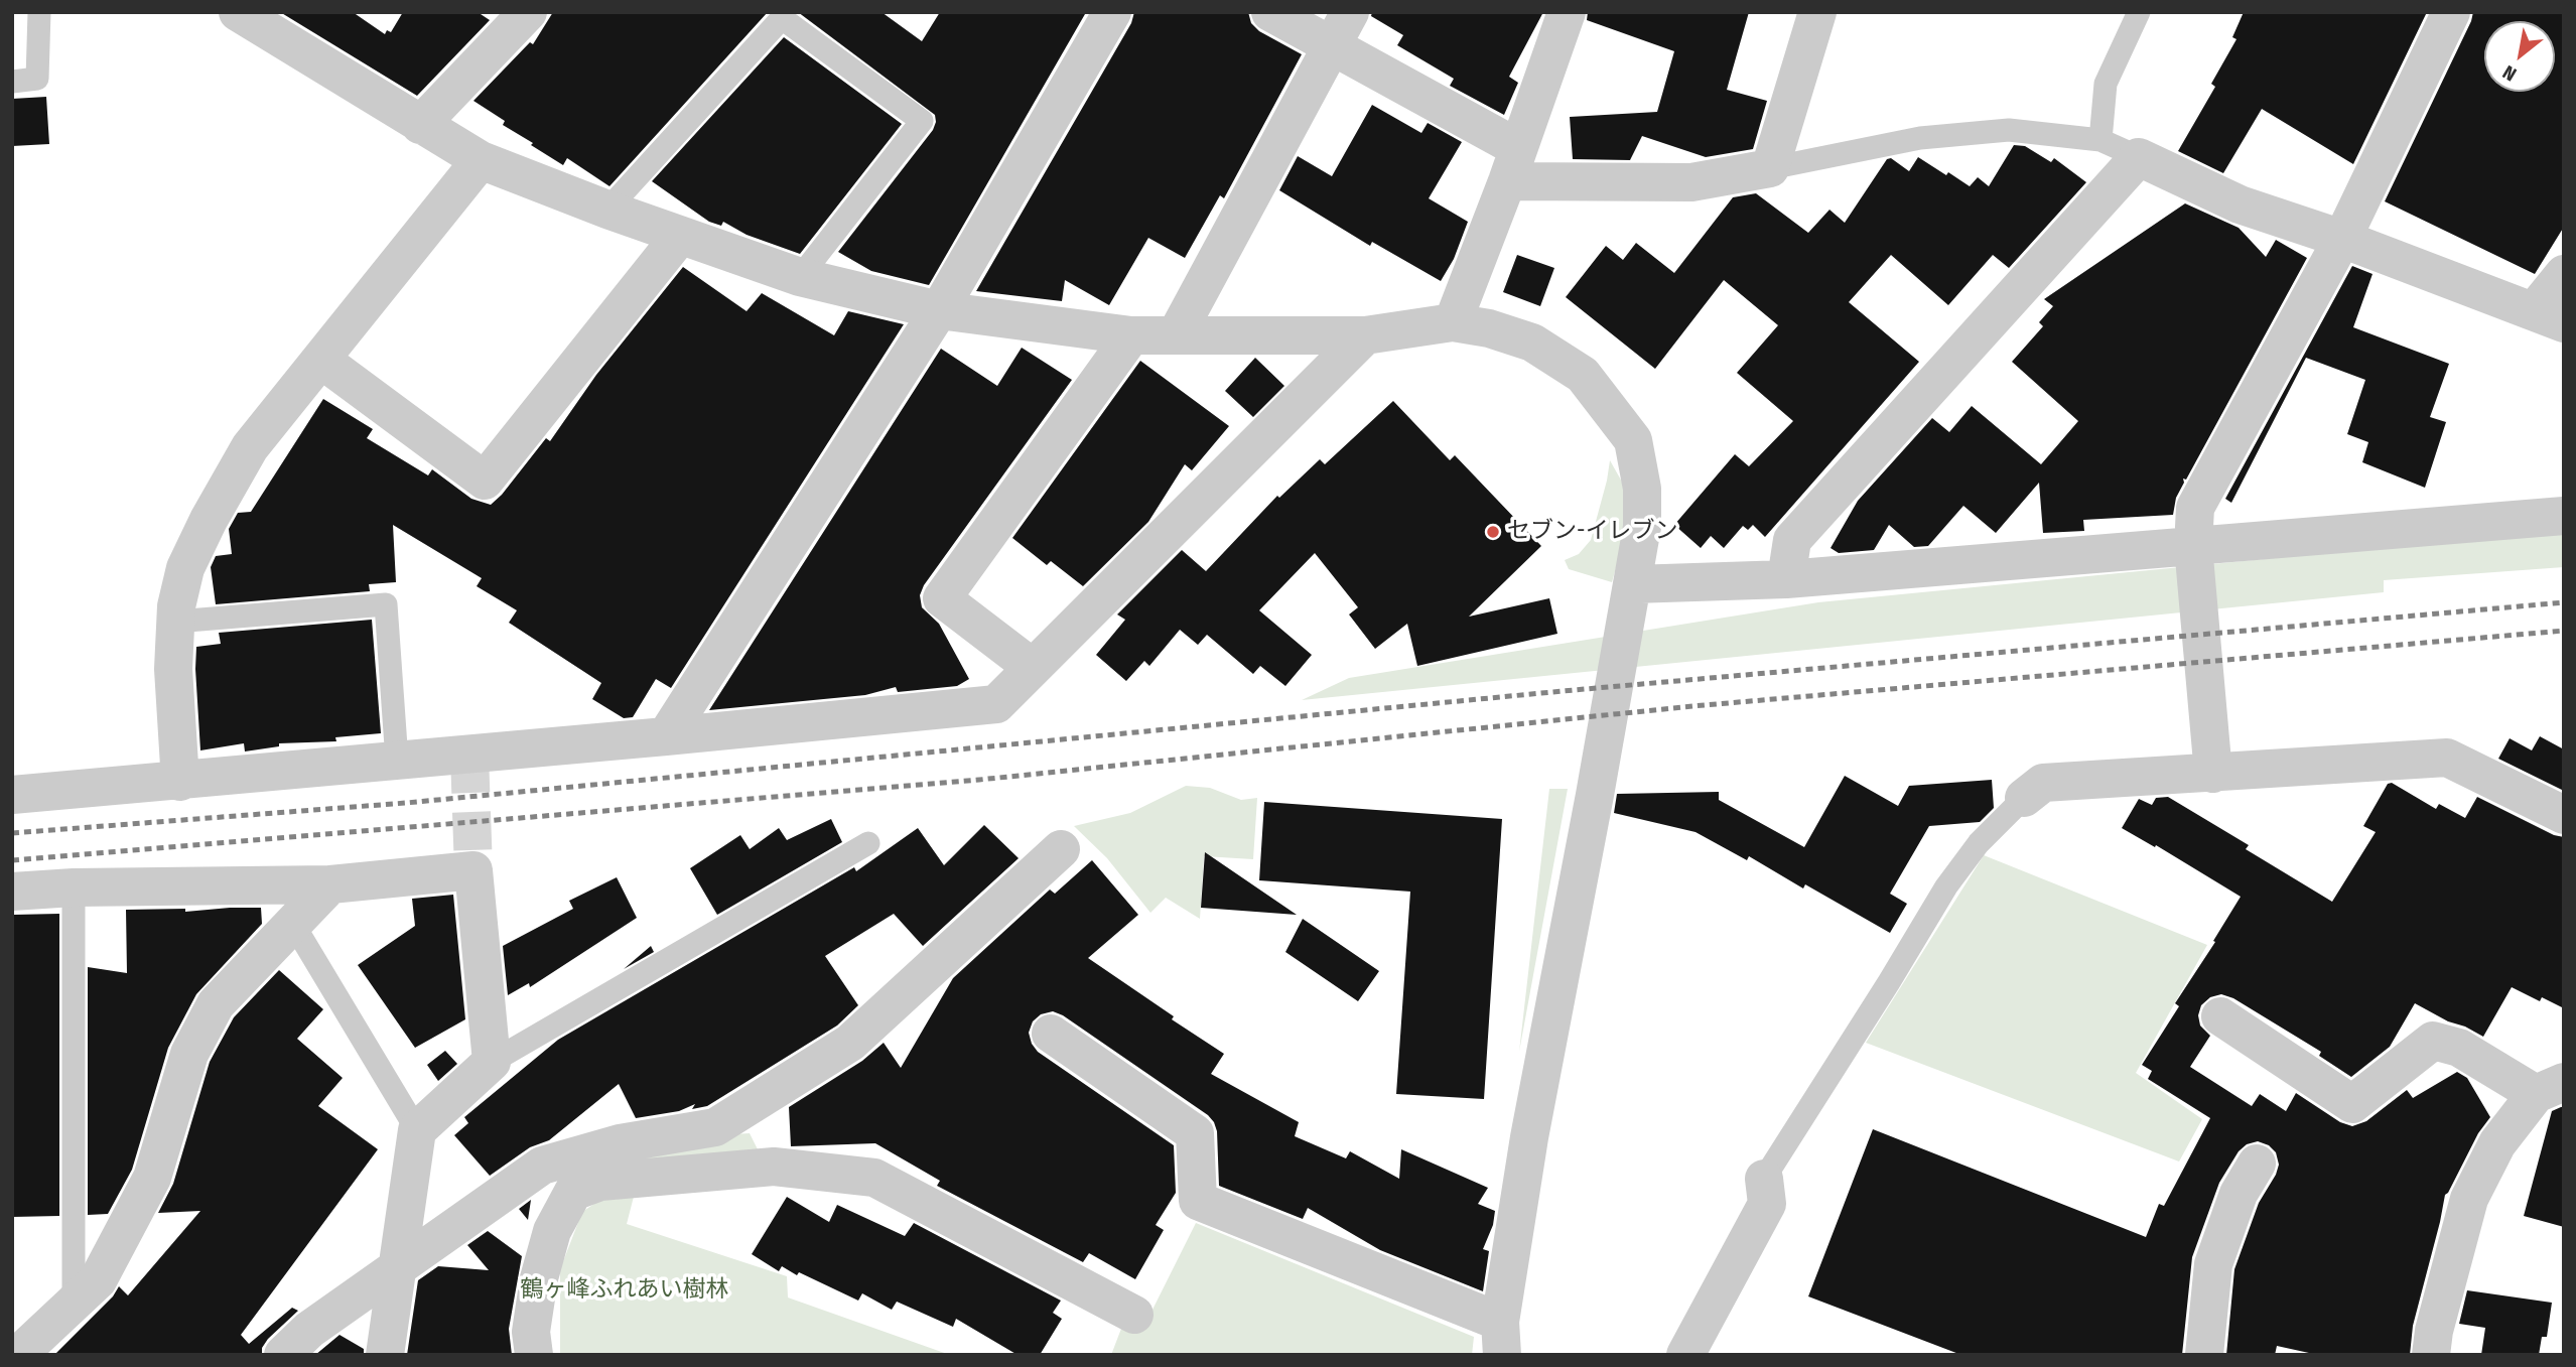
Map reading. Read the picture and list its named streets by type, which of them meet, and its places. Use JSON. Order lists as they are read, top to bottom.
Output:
{
  "parks": ["鶴ヶ峰ふれあい樹林"],
  "places": ["セブン-イレブン"],
  "north": "bottom left"
}
